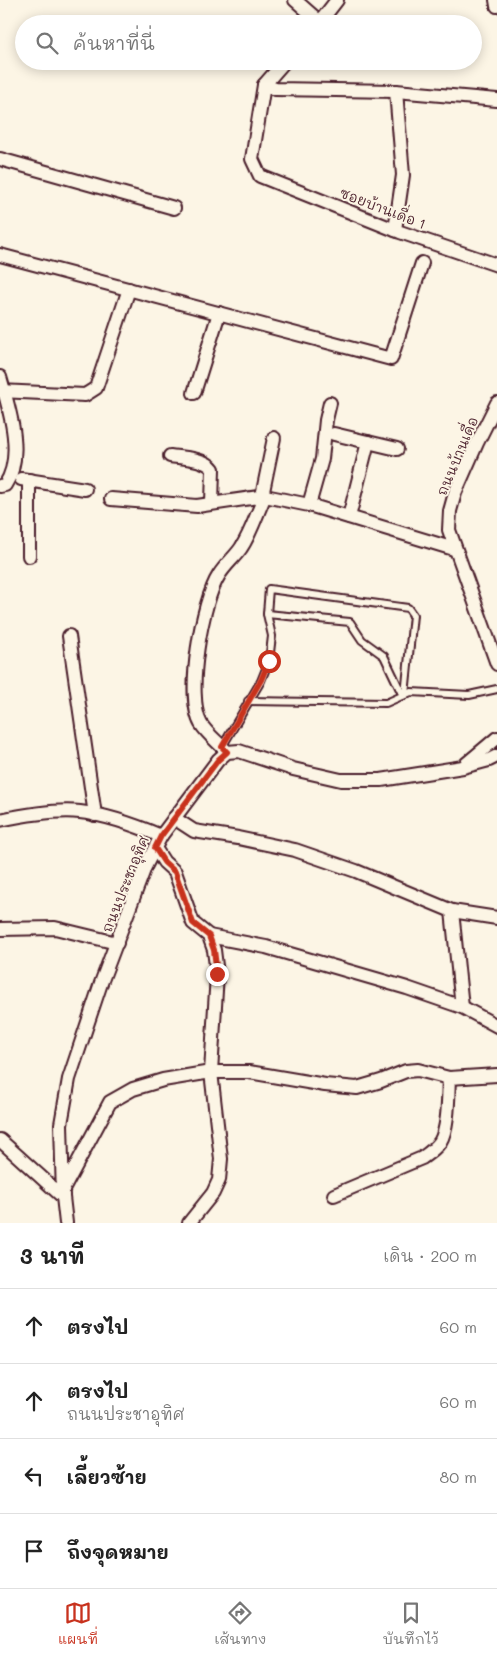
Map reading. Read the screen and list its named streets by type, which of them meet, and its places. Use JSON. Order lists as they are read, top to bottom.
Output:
{
  "streets": {
    "street": ["ซอยบ้านเดื่อ 1", "ถนนบ้านเดื่อ", "ถนนประชาอุทิศ"]
  },
  "page": {
    "search": "ค้นหาที่นี่",
    "heading": ["3 นาที", "เดิน · 200 m"],
    "list": [
      ["ตรงไป", "60 m"],
      ["ตรงไป", "ถนนประชาอุทิศ", "60 m"],
      ["เลี้ยวซ้าย", "80 m"],
      "ถึงจุดหมาย"
    ],
    "nav": ["แผนที่", "เส้นทาง", "บันทึกไว้"]
  }
}
